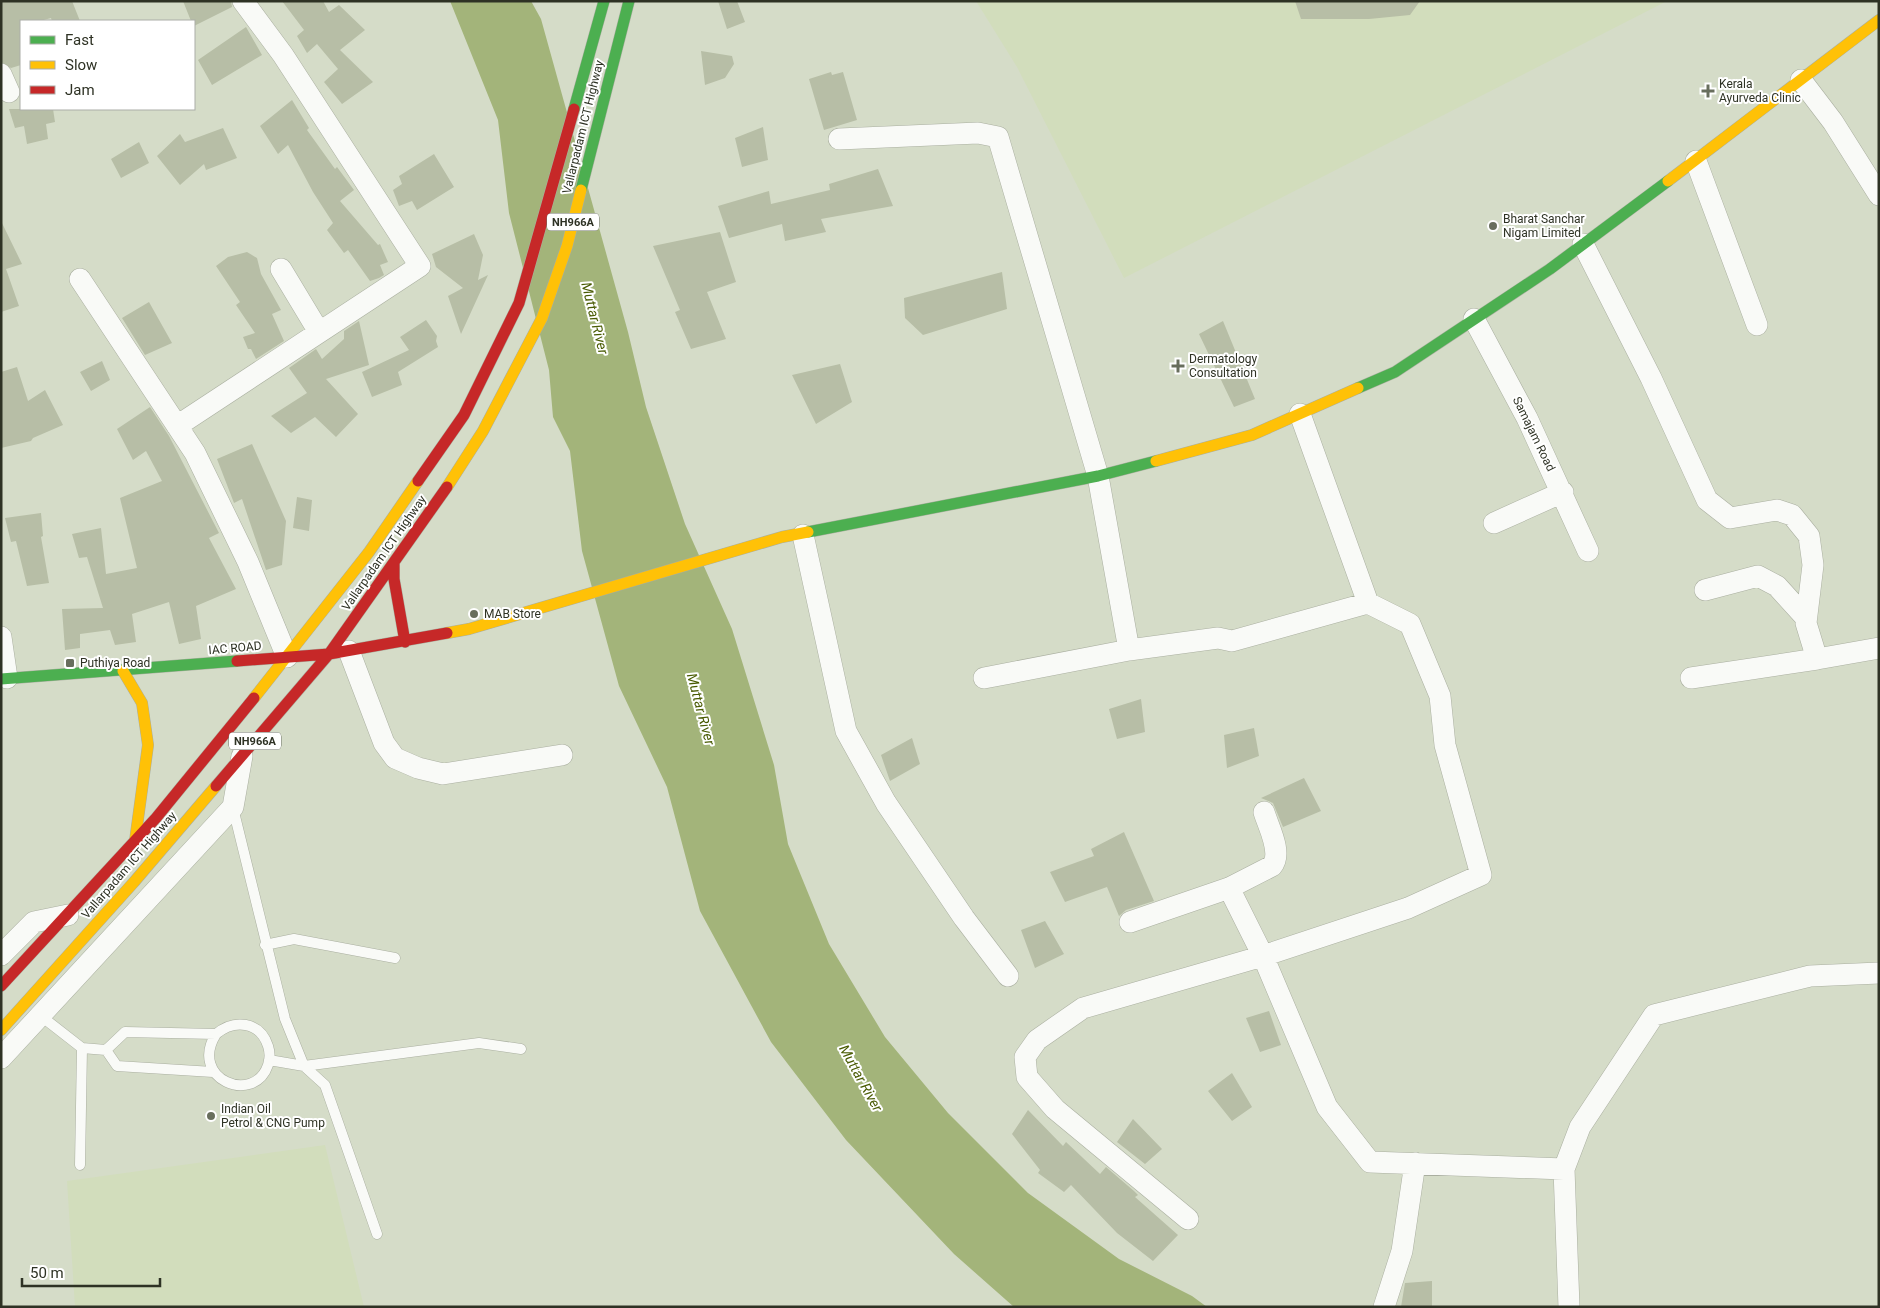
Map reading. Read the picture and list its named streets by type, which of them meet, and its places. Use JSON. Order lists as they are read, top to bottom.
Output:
{
  "streets": {
    "main road": ["Vallarpadam ICT Highway", "NH966A", "IAC ROAD"],
    "street": ["Samajam Road"]
  },
  "crossings": [
    ["Vallarpadam ICT Highway", "IAC ROAD"],
    ["Samajam Road", "IAC ROAD"]
  ],
  "water": ["Muttar River"],
  "places": {
    "health": ["Kerala Ayurveda Clinic", "Dermatology Consultation"],
    "other": ["Bharat Sanchar Nigam Limited", "MAB Store", "Indian Oil Petrol & CNG Pump"],
    "transit": ["Puthiya Road"]
  },
  "legend": ["Fast", "Slow", "Jam"],
  "scale_bar": "50 m"
}
